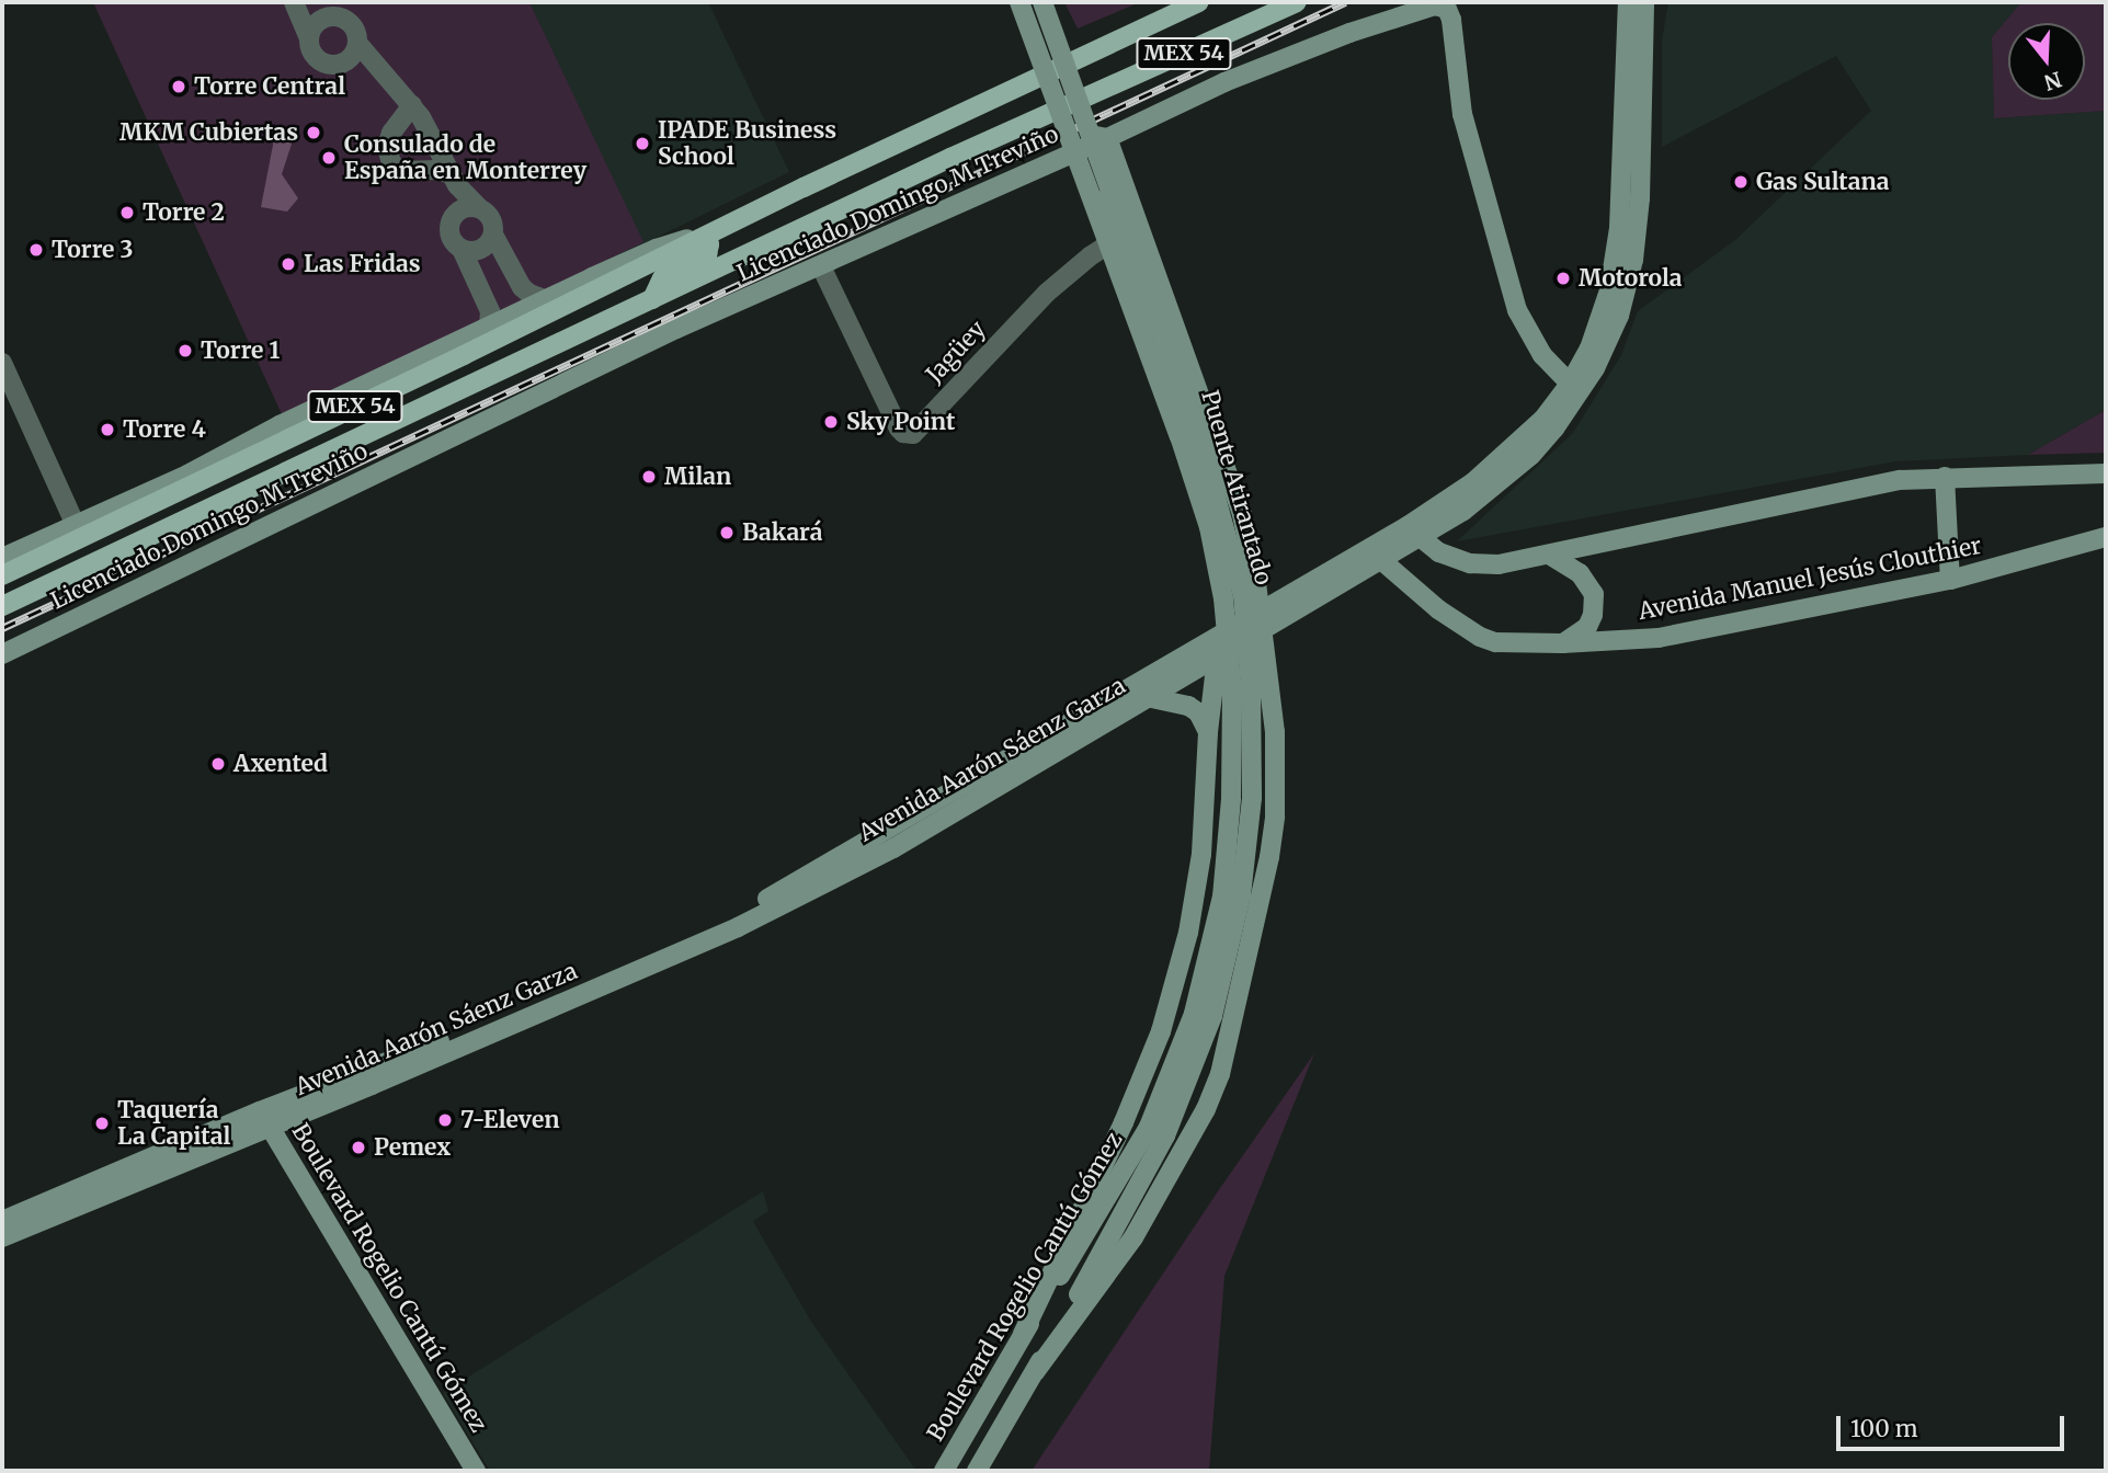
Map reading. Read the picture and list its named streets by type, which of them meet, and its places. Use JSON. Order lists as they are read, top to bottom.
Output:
{
  "streets": {
    "main road": [
      "MEX 54",
      "Licenciado Domingo M Treviño",
      "Puente Atirantado",
      "Avenida Manuel Jesús Clouthier",
      "Avenida Aarón Sáenz Garza",
      "Boulevard Rogelio Cantú Gómez"
    ],
    "street": ["Jagüey"]
  },
  "crossings": [
    ["Licenciado Domingo M Treviño", "Jagüey"],
    ["Puente Atirantado", "Boulevard Rogelio Cantú Gómez"],
    ["Avenida Manuel Jesús Clouthier", "Avenida Aarón Sáenz Garza"],
    ["Avenida Aarón Sáenz Garza", "Boulevard Rogelio Cantú Gómez"]
  ],
  "places": [
    "Torre Central",
    "MKM Cubiertas",
    "IPADE Business School",
    "Consulado de España en Monterrey",
    "Gas Sultana",
    "Torre 2",
    "Torre 3",
    "Las Fridas",
    "Motorola",
    "Torre 1",
    "Sky Point",
    "Torre 4",
    "Milan",
    "Bakará",
    "Axented",
    "7-Eleven",
    "Taquería La Capital",
    "Pemex"
  ],
  "scale_bar": "100 m",
  "north": "bottom"
}
